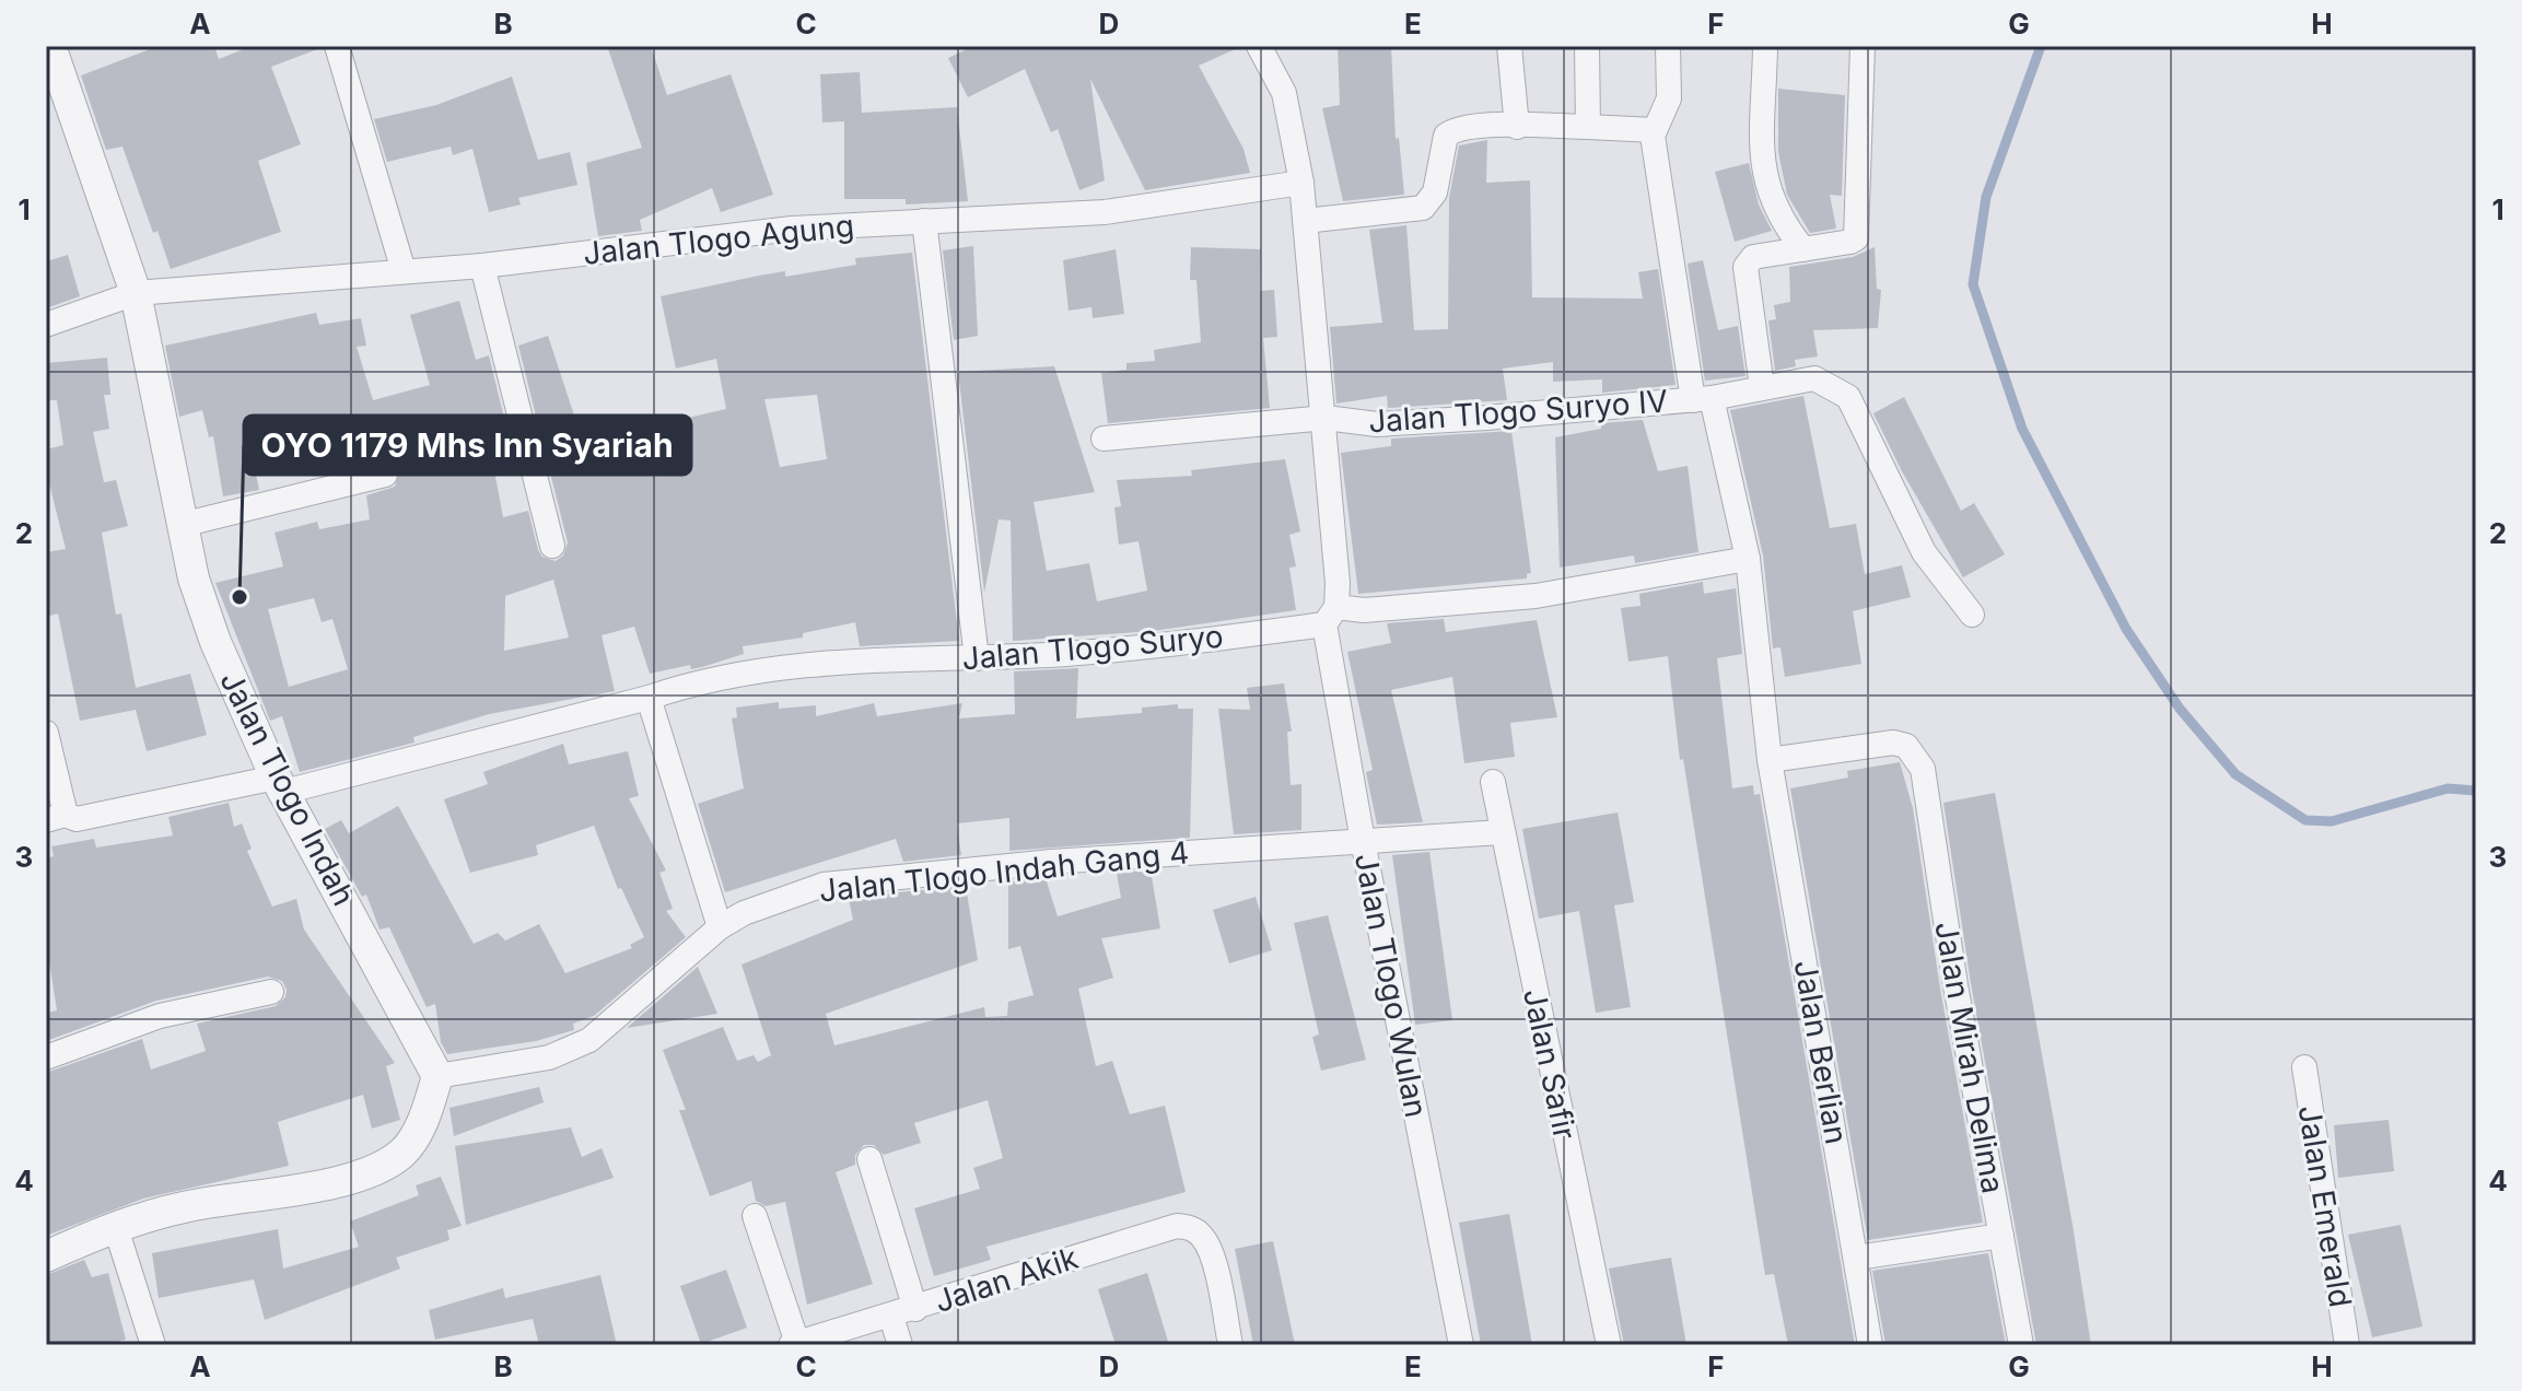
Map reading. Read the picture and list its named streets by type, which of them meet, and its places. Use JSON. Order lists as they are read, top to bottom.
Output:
{
  "streets": {
    "street": [
      "Jalan Tlogo Agung",
      "Jalan Tlogo Suryo IV",
      "Jalan Tlogo Suryo",
      "Jalan Tlogo Indah",
      "Jalan Tlogo Indah Gang 4",
      "Jalan Tlogo Wulan",
      "Jalan Berlian",
      "Jalan Mirah Delima",
      "Jalan Safir",
      "Jalan Emerald",
      "Jalan Akik"
    ]
  },
  "crossings": [
    ["Jalan Tlogo Agung", "Jalan Tlogo Indah"],
    ["Jalan Tlogo Suryo IV", "Jalan Berlian"],
    ["Jalan Tlogo Suryo", "Jalan Tlogo Indah"],
    ["Jalan Tlogo Suryo", "Jalan Tlogo Wulan"],
    ["Jalan Tlogo Suryo", "Jalan Berlian"],
    ["Jalan Tlogo Indah", "Jalan Tlogo Indah Gang 4"],
    ["Jalan Tlogo Indah Gang 4", "Jalan Tlogo Wulan"],
    ["Jalan Tlogo Indah Gang 4", "Jalan Safir"],
    ["Jalan Berlian", "Jalan Mirah Delima"]
  ],
  "places": ["OYO 1179 Mhs Inn Syariah"],
  "grid": {
    "columns": [
      "A",
      "B",
      "C",
      "D",
      "E",
      "F",
      "G",
      "H"
    ],
    "rows": [
      "1",
      "2",
      "3",
      "4"
    ]
  }
}
